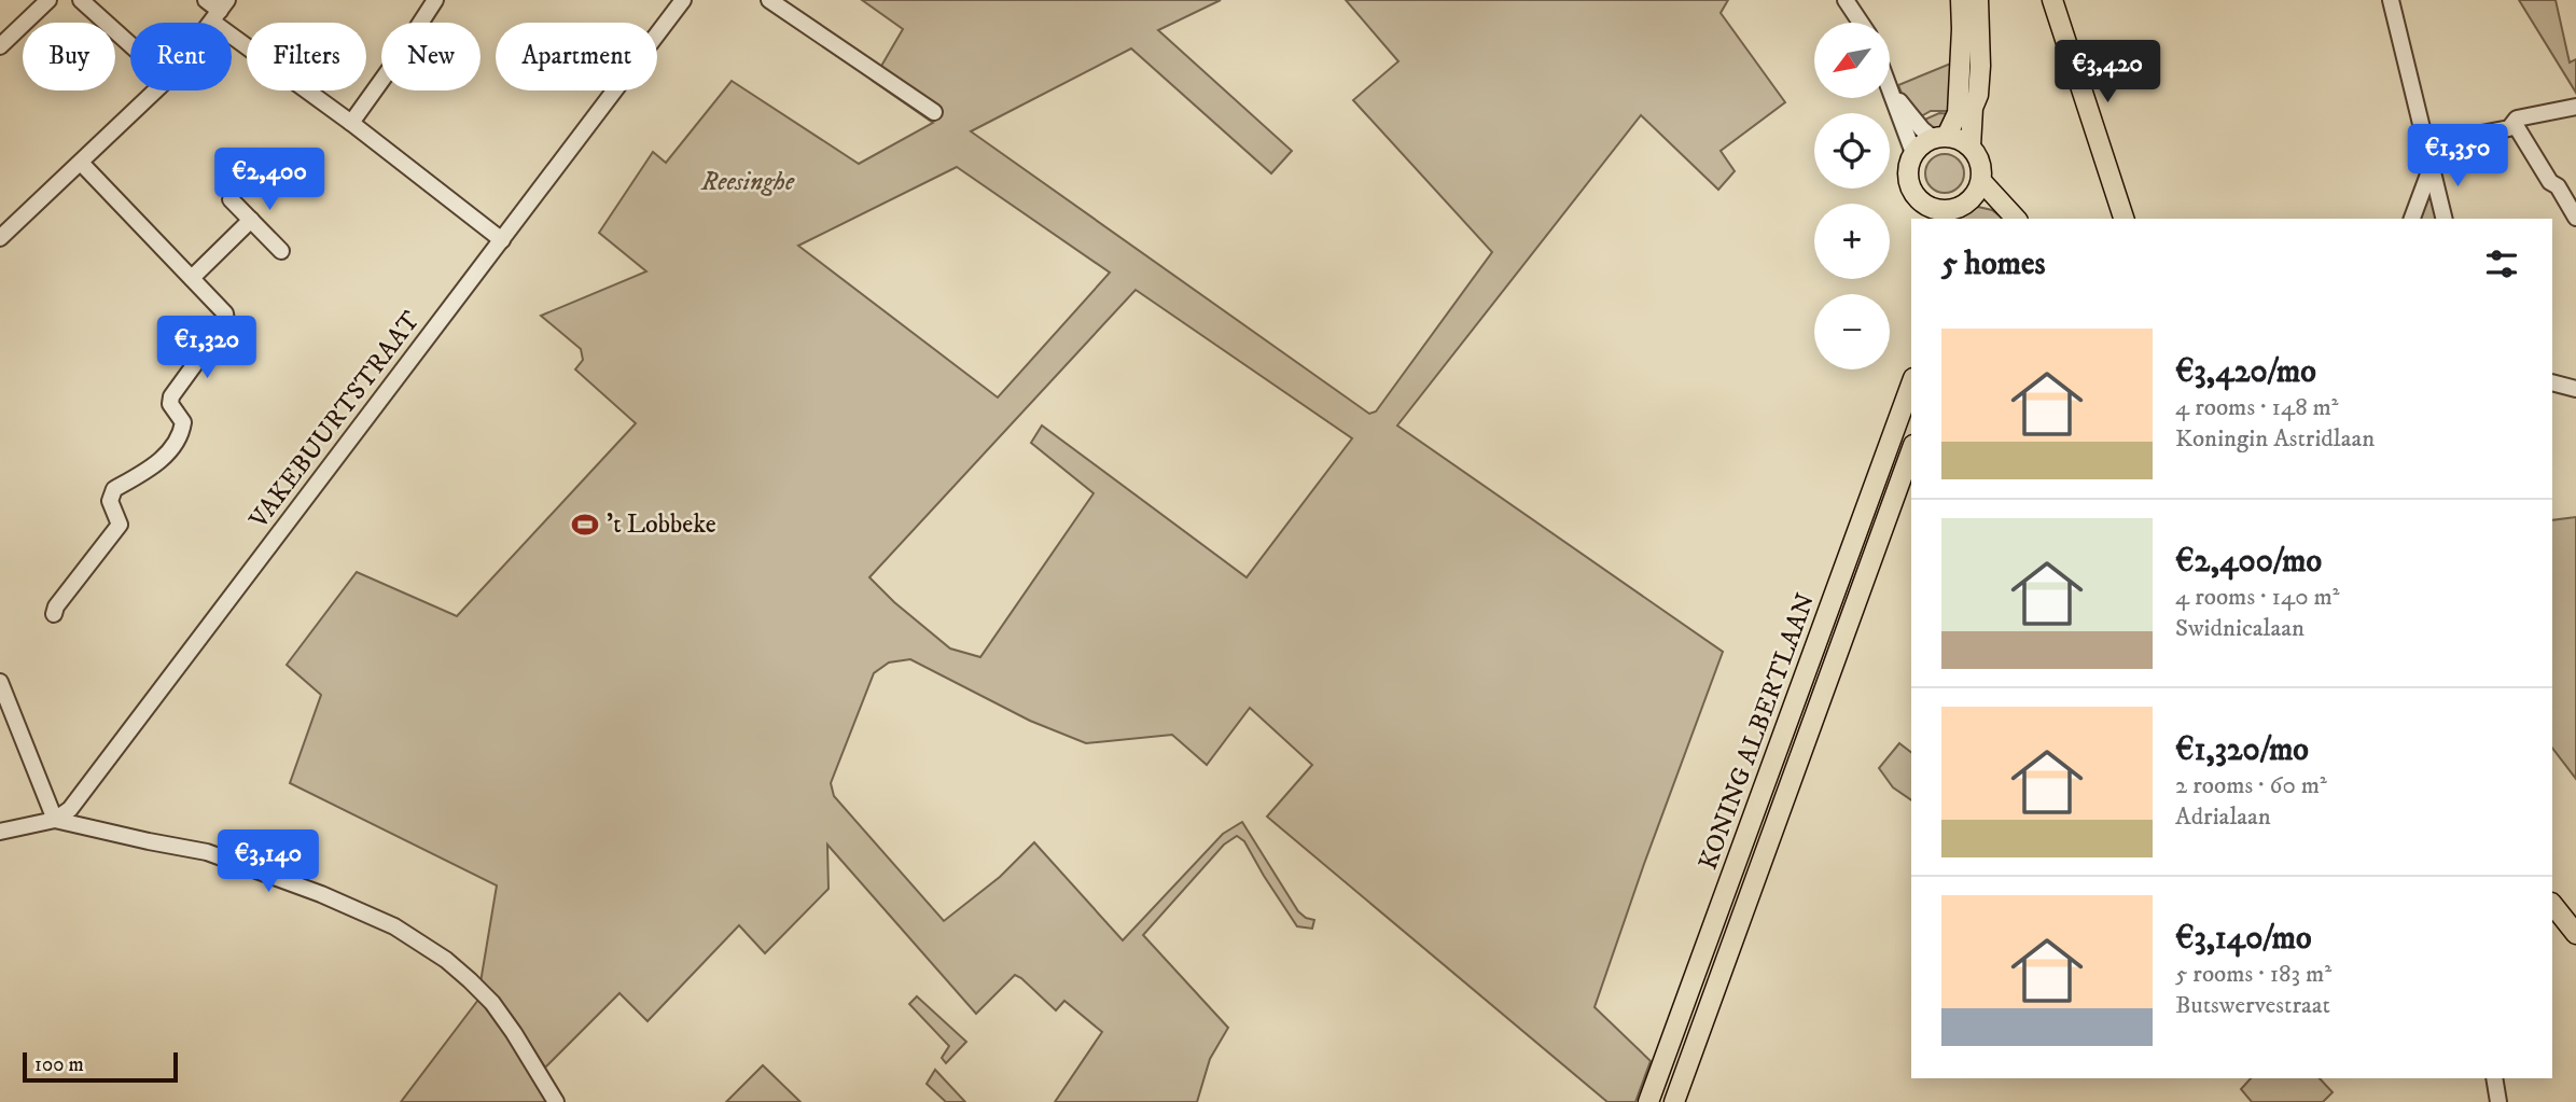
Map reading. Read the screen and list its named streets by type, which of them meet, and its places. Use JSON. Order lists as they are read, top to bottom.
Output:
{
  "streets": {
    "main road": ["KONING ALBERTLAAN"],
    "street": ["VAKEBUURTSTRAAT"]
  },
  "parks": ["Reesinghe"],
  "places": {
    "sports": ["'t Lobbeke"]
  },
  "scale_bar": "100 m",
  "north": "bottom left",
  "page": {
    "map_buttons": ["+", "−"],
    "chip": [
      "Buy",
      "Rent",
      "Filters",
      "New",
      "Apartment"
    ],
    "price": [
      "€3,420",
      "€1,350",
      "€2,400",
      "€1,320",
      "€3,140"
    ],
    "heading": "5 homes",
    "list": [
      {
        "name": "€3,420/mo",
        "note": "4 rooms · 148 m² · Koningin Astridlaan"
      },
      {
        "name": "€2,400/mo",
        "note": "4 rooms · 140 m² · Swidnicalaan"
      },
      {
        "name": "€1,320/mo",
        "note": "2 rooms · 60 m² · Adrialaan"
      },
      {
        "name": "€3,140/mo",
        "note": "5 rooms · 183 m² · Butswervestraat"
      }
    ],
    "scale": "100 m"
  }
}
